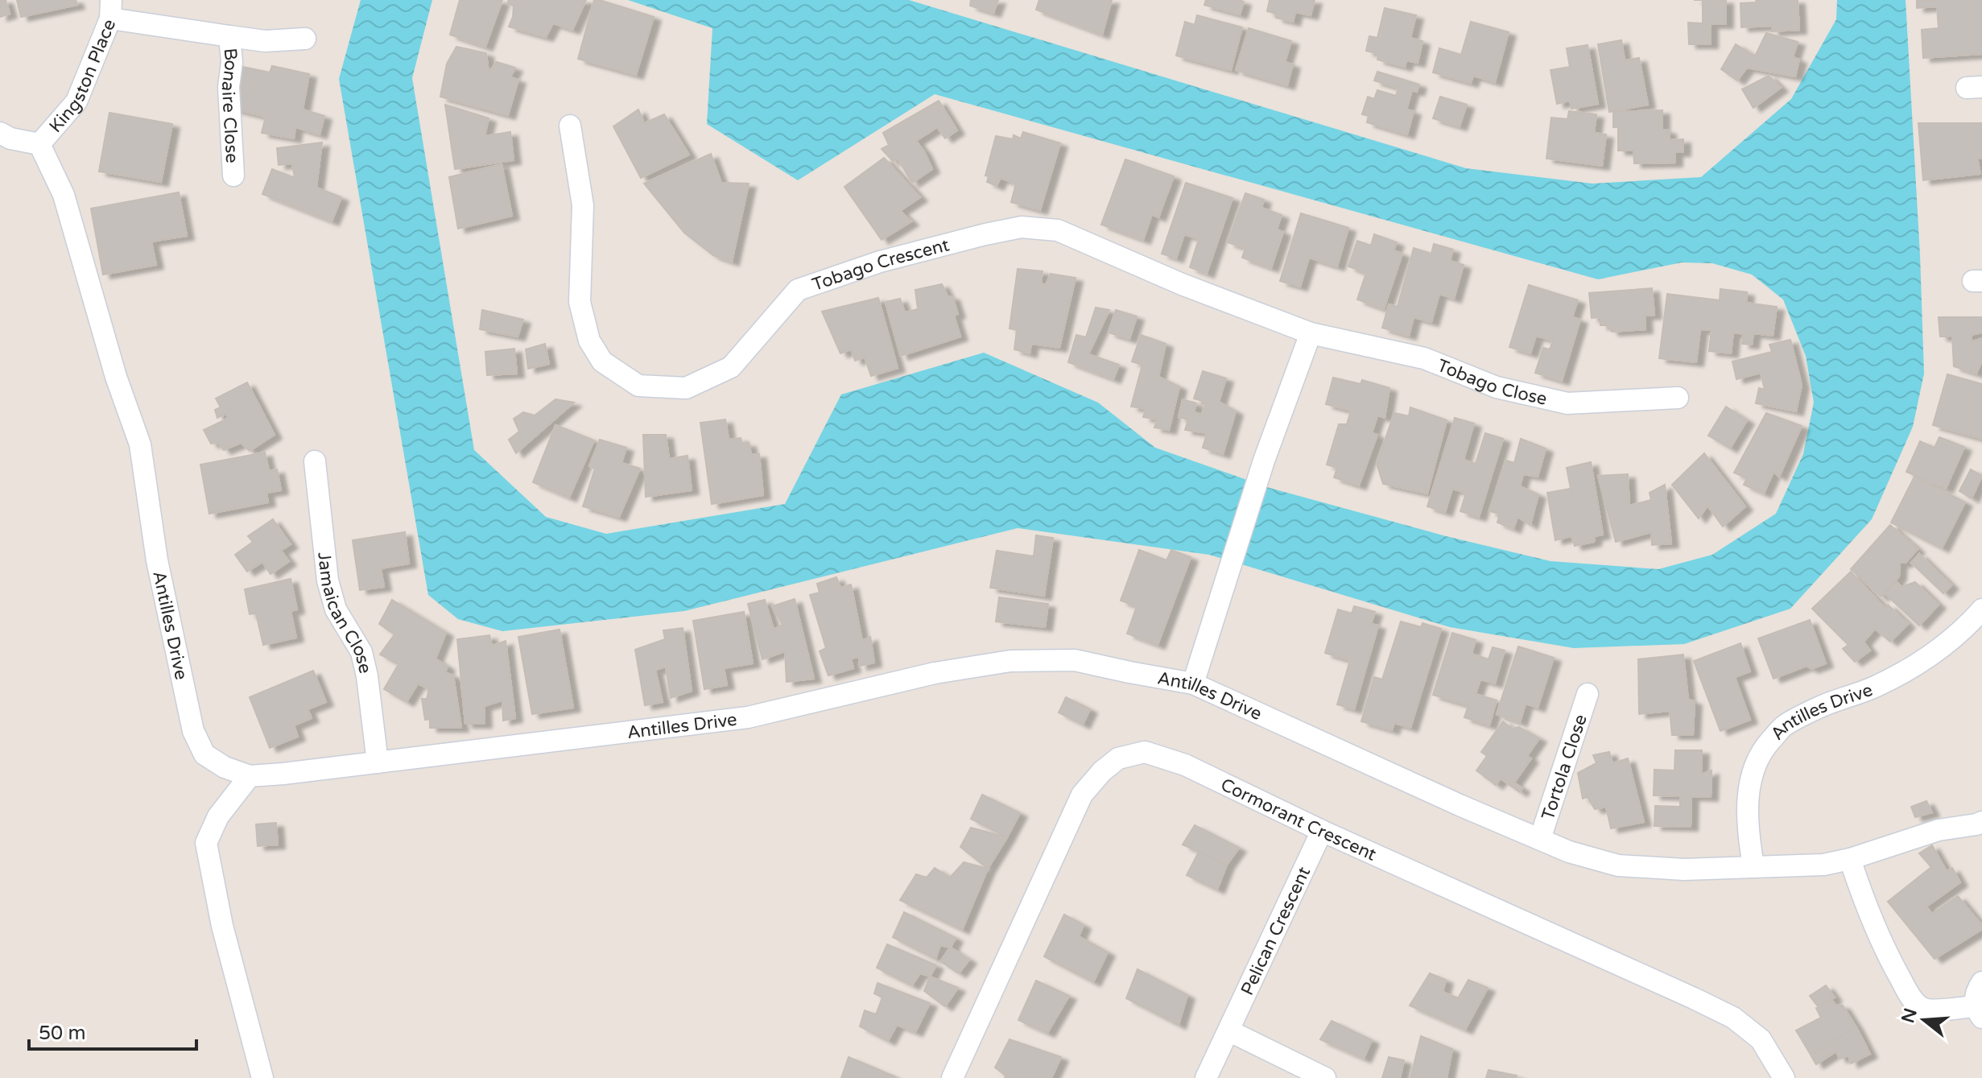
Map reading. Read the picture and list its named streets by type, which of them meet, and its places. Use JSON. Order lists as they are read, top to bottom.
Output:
{
  "streets": {
    "street": [
      "Kingston Place",
      "Bonaire Close",
      "Tobago Crescent",
      "Tobago Close",
      "Jamaican Close",
      "Antilles Drive",
      "Tortola Close",
      "Cormorant Crescent",
      "Pelican Crescent"
    ]
  },
  "crossings": [
    ["Kingston Place", "Bonaire Close"],
    ["Kingston Place", "Antilles Drive"],
    ["Tobago Crescent", "Tobago Close"],
    ["Jamaican Close", "Antilles Drive"],
    ["Antilles Drive", "Tortola Close"],
    ["Cormorant Crescent", "Pelican Crescent"]
  ],
  "scale_bar": "50 m",
  "north": "left"
}
